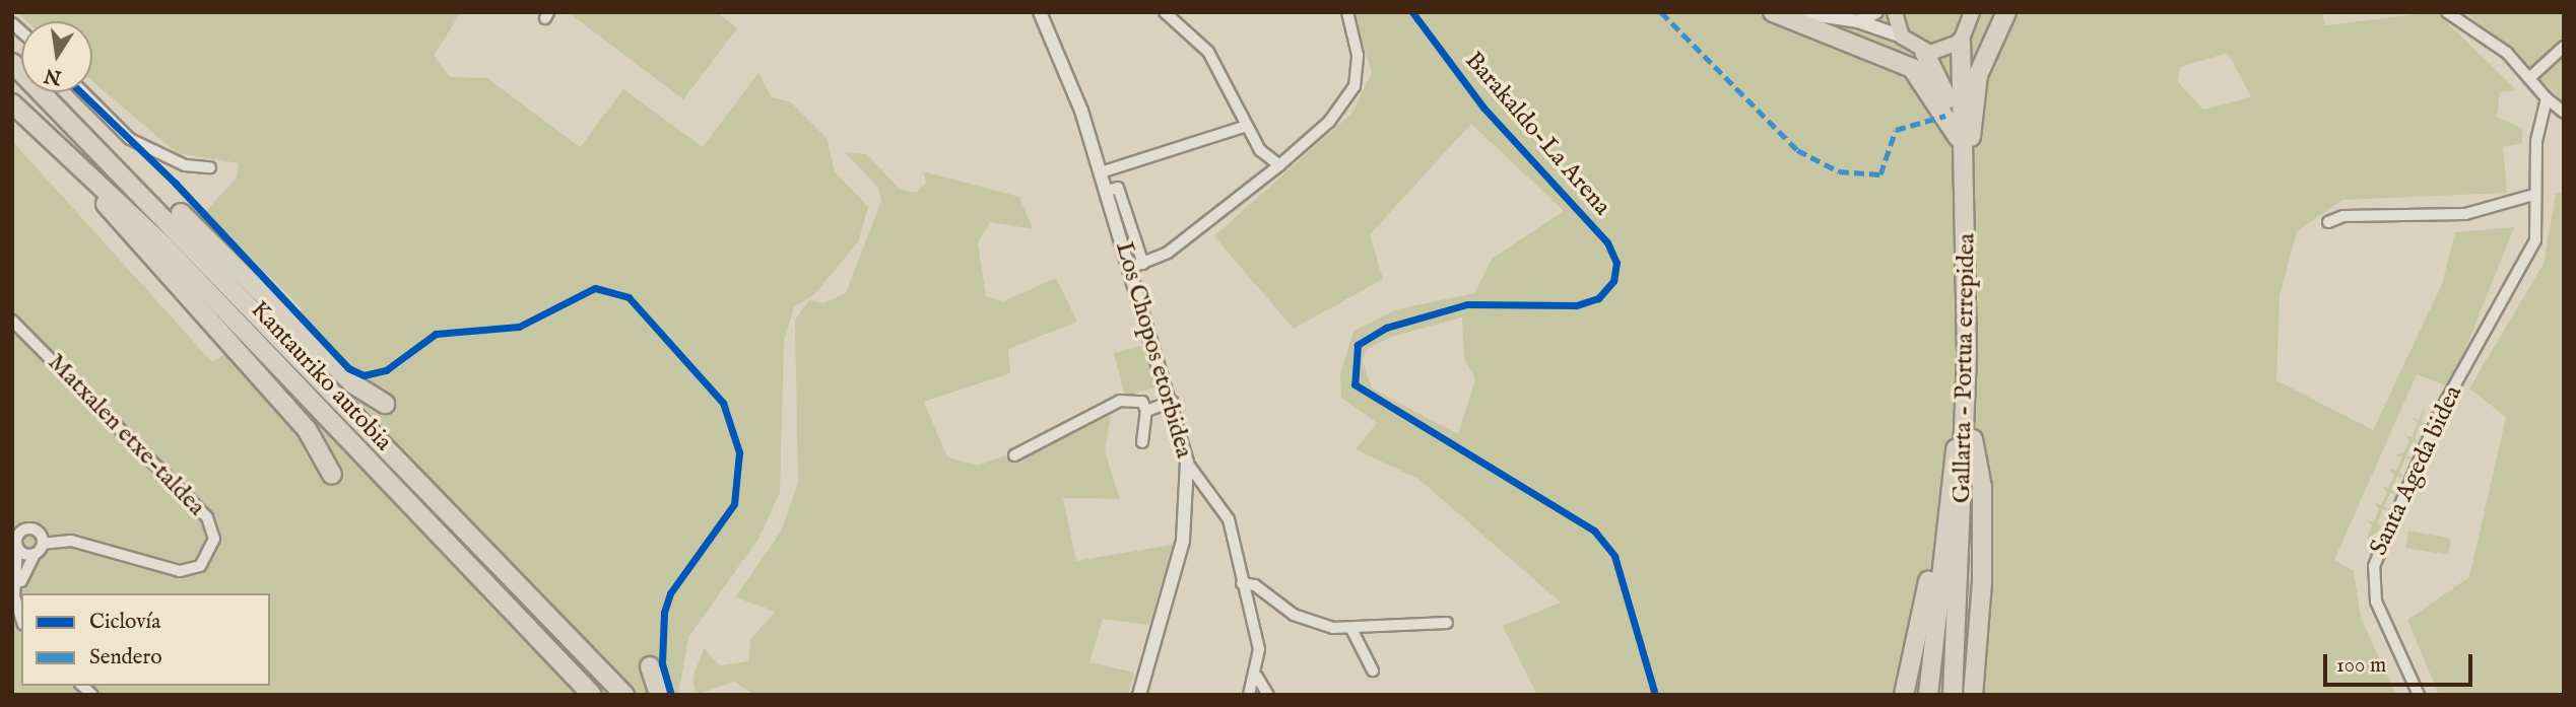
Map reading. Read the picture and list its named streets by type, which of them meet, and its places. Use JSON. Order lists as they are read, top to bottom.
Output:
{
  "streets": {
    "highway": ["Gallarta - Portua errepidea", "Kantauriko autobia"],
    "street": ["Los Chopos etorbidea", "Matxalen etxe-taldea", "Santa Ageda bidea"],
    "cycle path": ["Barakaldo-La Arena"]
  },
  "legend": ["Ciclovía", "Sendero"],
  "scale_bar": "100 m",
  "north": "bottom"
}
